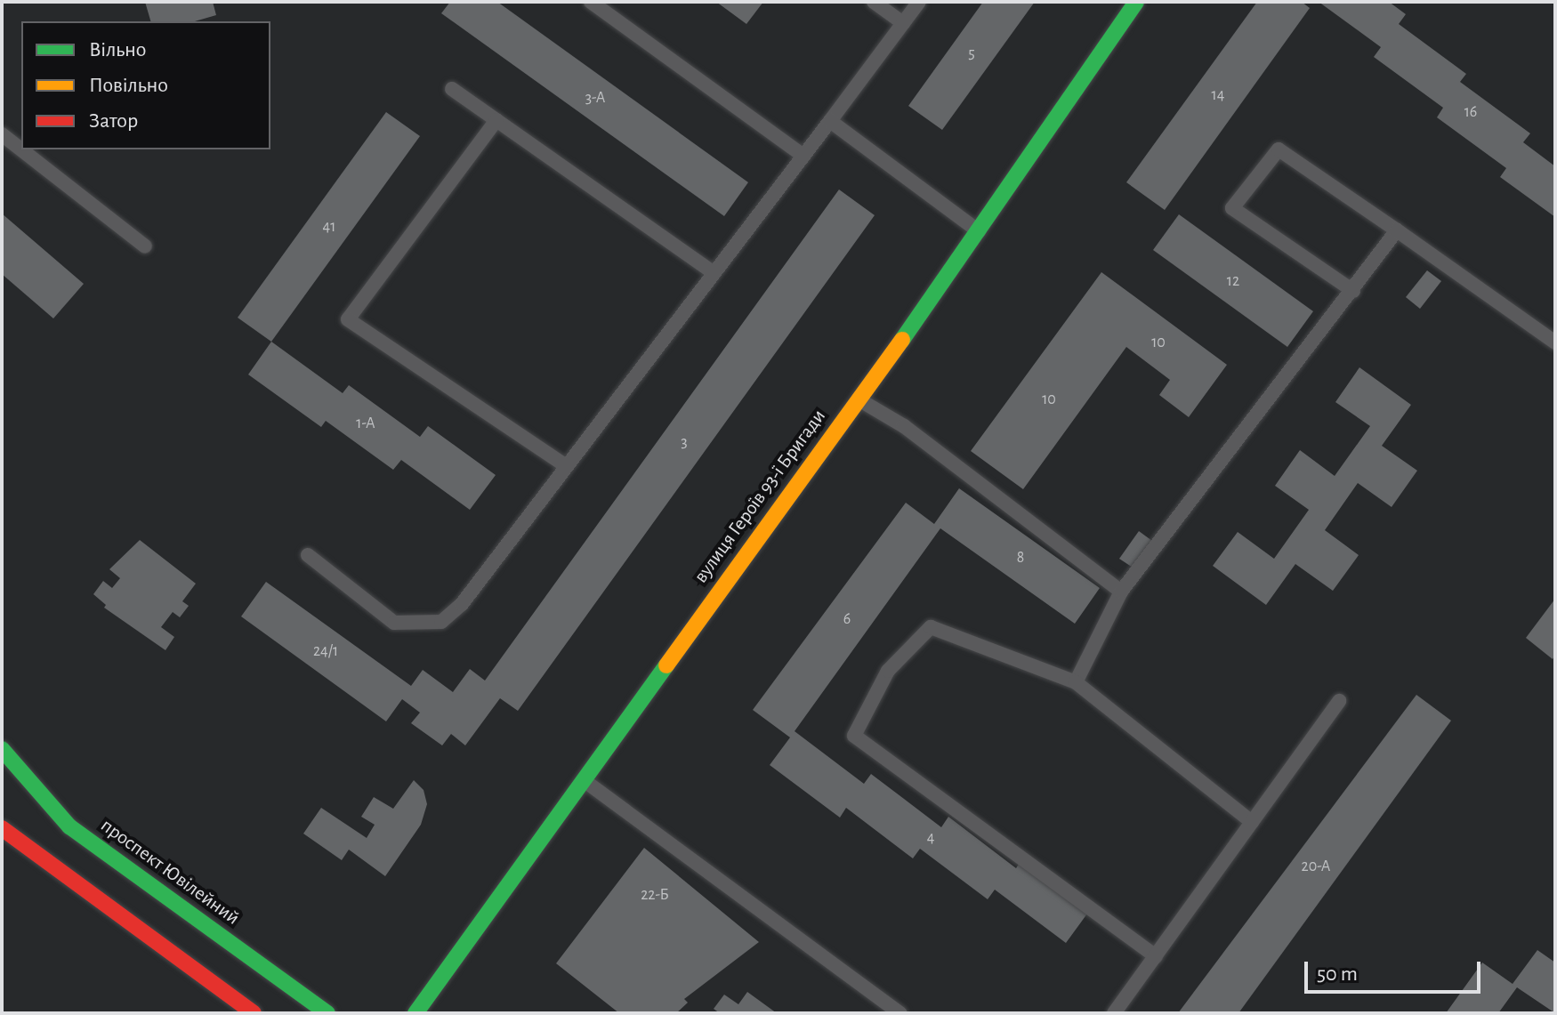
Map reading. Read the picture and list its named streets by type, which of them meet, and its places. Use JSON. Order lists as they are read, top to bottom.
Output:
{
  "streets": {
    "street": ["вулиця Героїв 93-ї Бригади", "проспект Ювілейний"]
  },
  "house_numbers": [
    "5",
    "14",
    "3-А",
    "16",
    "41",
    "12",
    "10",
    "10",
    "1-А",
    "3",
    "8",
    "6",
    "24/1",
    "4",
    "20-А",
    "22-Б"
  ],
  "legend": ["Вільно", "Повільно", "Затор"],
  "scale_bar": "50 m"
}
